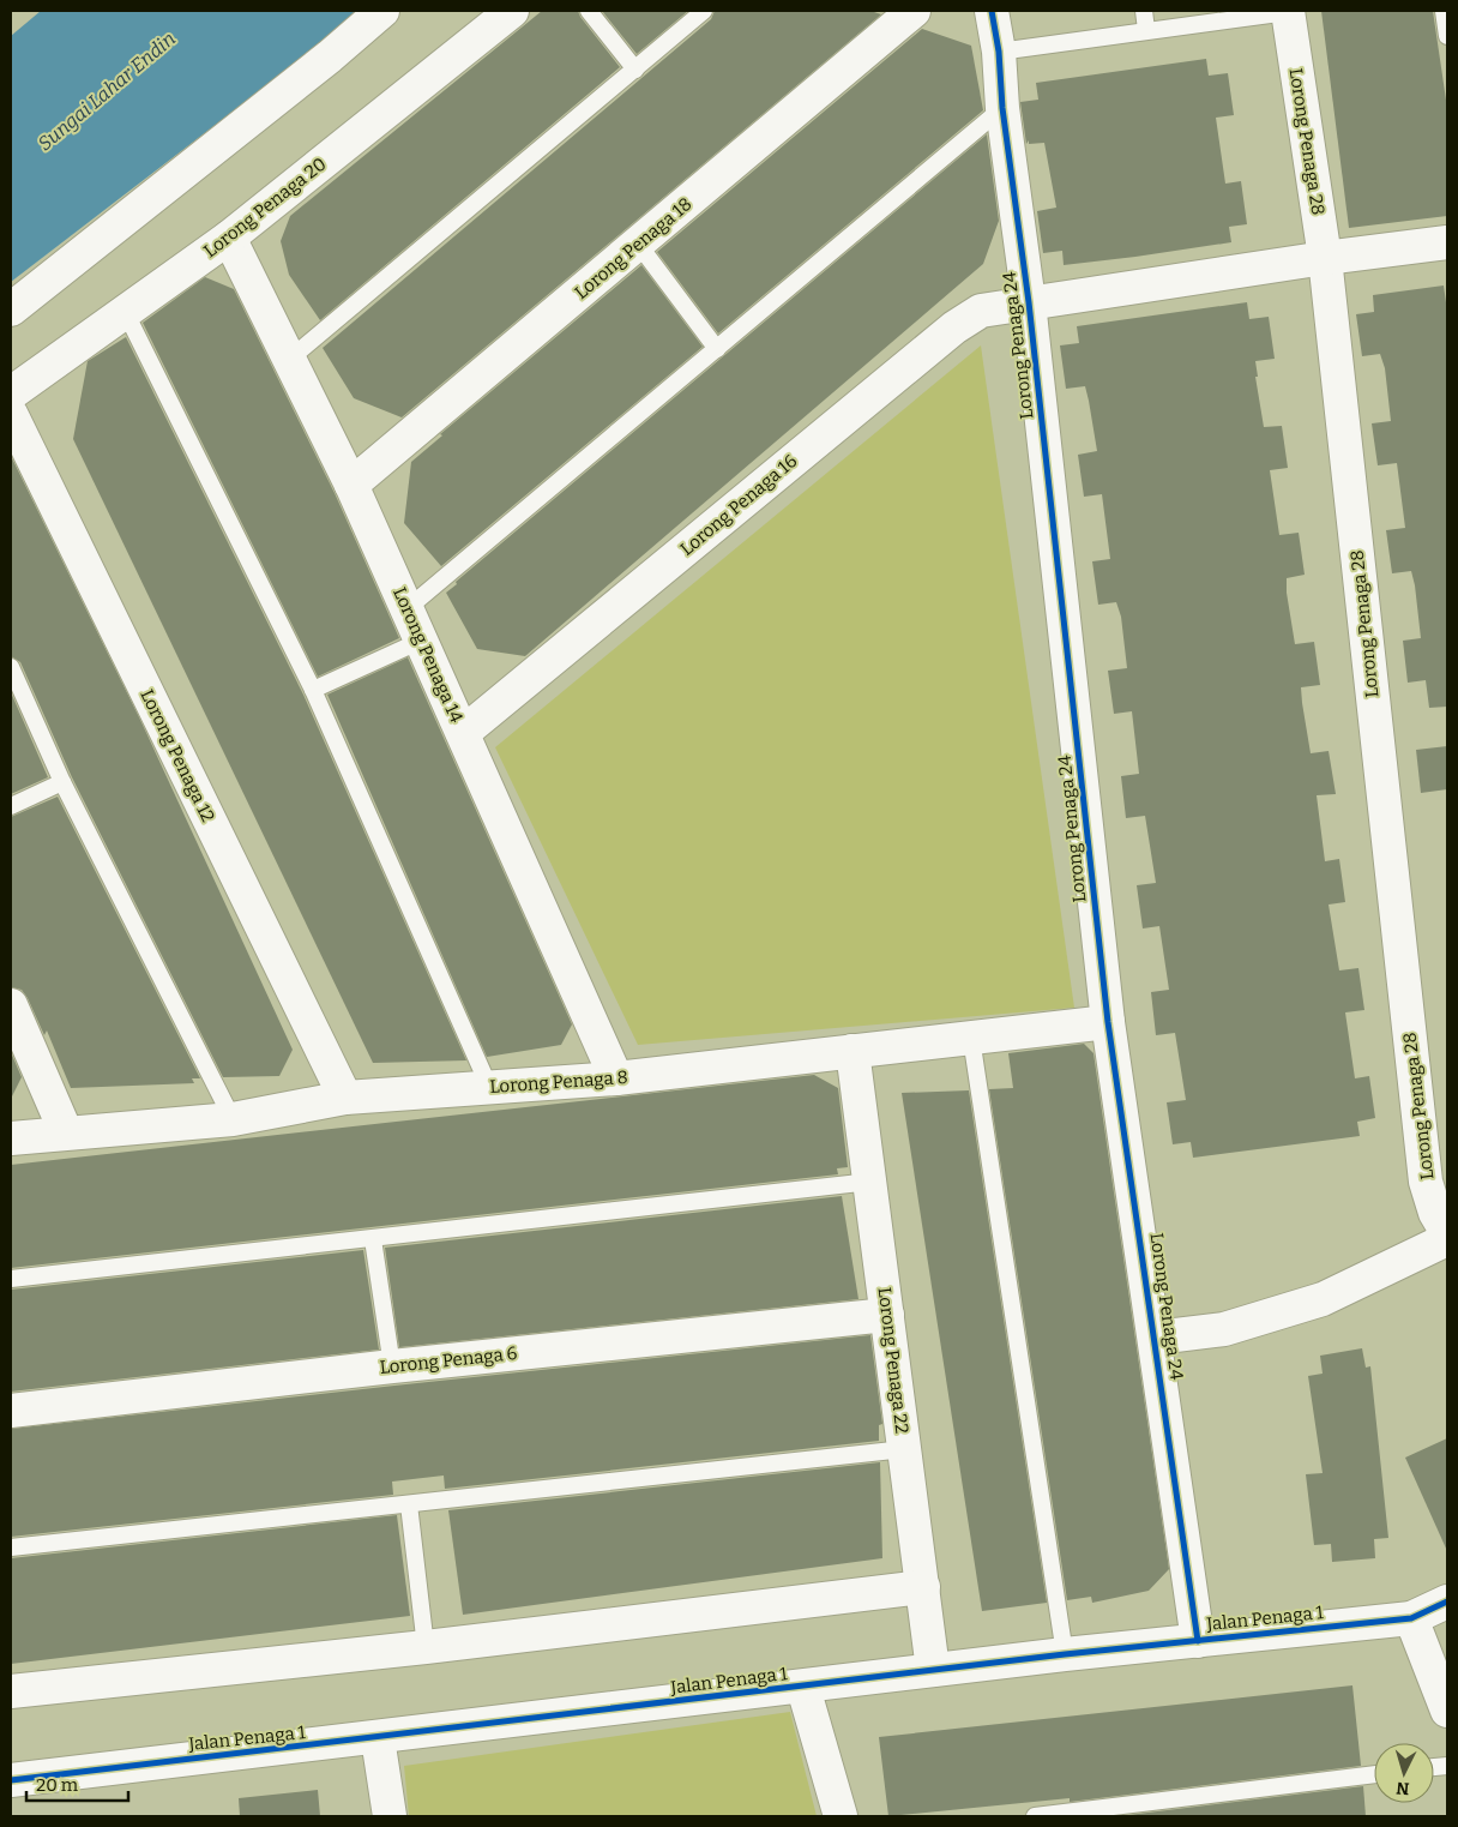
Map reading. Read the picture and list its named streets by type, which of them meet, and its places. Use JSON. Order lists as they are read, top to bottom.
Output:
{
  "streets": {
    "street": [
      "Lorong Penaga 28",
      "Lorong Penaga 20",
      "Lorong Penaga 18",
      "Lorong Penaga 24",
      "Lorong Penaga 16",
      "Lorong Penaga 14",
      "Lorong Penaga 12",
      "Lorong Penaga 8",
      "Lorong Penaga 6",
      "Lorong Penaga 22",
      "Jalan Penaga 1"
    ]
  },
  "crossings": [
    ["Lorong Penaga 28", "Lorong Penaga 16"],
    ["Lorong Penaga 20", "Lorong Penaga 14"],
    ["Lorong Penaga 18", "Lorong Penaga 14"],
    ["Lorong Penaga 24", "Lorong Penaga 16"],
    ["Lorong Penaga 24", "Lorong Penaga 8"],
    ["Lorong Penaga 24", "Jalan Penaga 1"],
    ["Lorong Penaga 16", "Lorong Penaga 14"],
    ["Lorong Penaga 14", "Lorong Penaga 8"],
    ["Lorong Penaga 12", "Lorong Penaga 8"],
    ["Lorong Penaga 8", "Lorong Penaga 22"],
    ["Lorong Penaga 6", "Lorong Penaga 22"],
    ["Lorong Penaga 22", "Jalan Penaga 1"]
  ],
  "water": ["Sungai Lahar Endin"],
  "scale_bar": "20 m",
  "north": "bottom"
}
